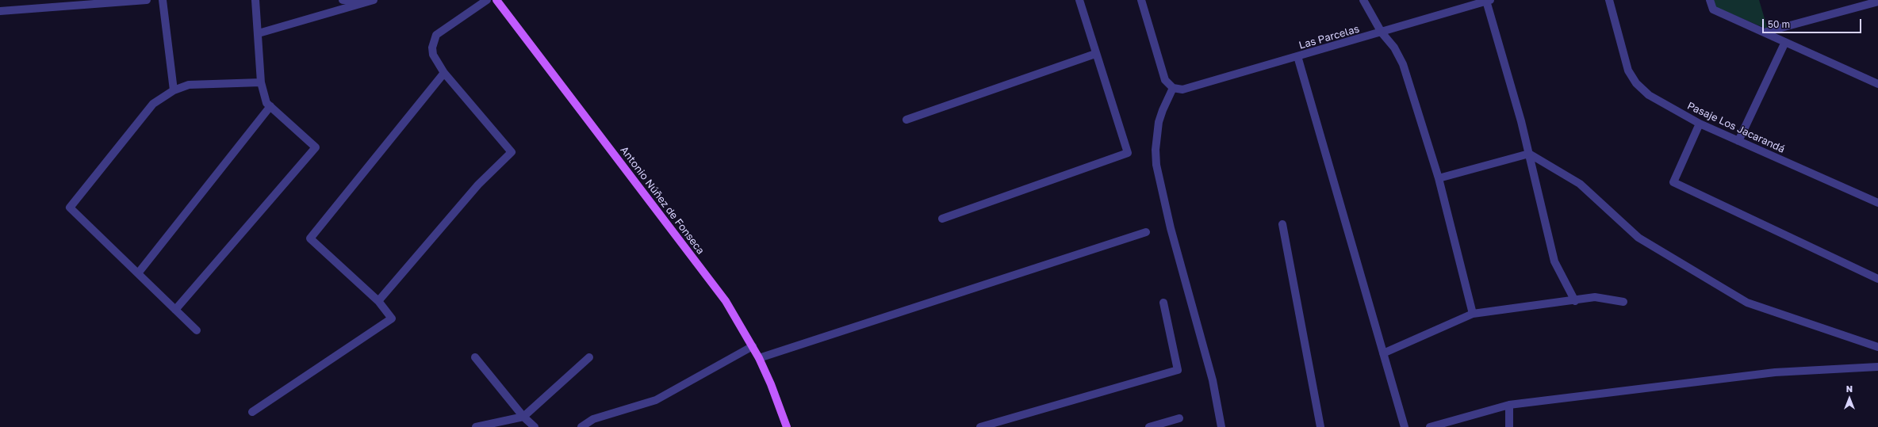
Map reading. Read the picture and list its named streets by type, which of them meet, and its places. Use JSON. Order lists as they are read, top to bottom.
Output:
{
  "streets": {
    "main road": ["Antonio Núñez de Fonseca"],
    "street": ["Las Parcelas", "Pasaje Los Jacarandá"]
  },
  "scale_bar": "50 m",
  "north": "top"
}
